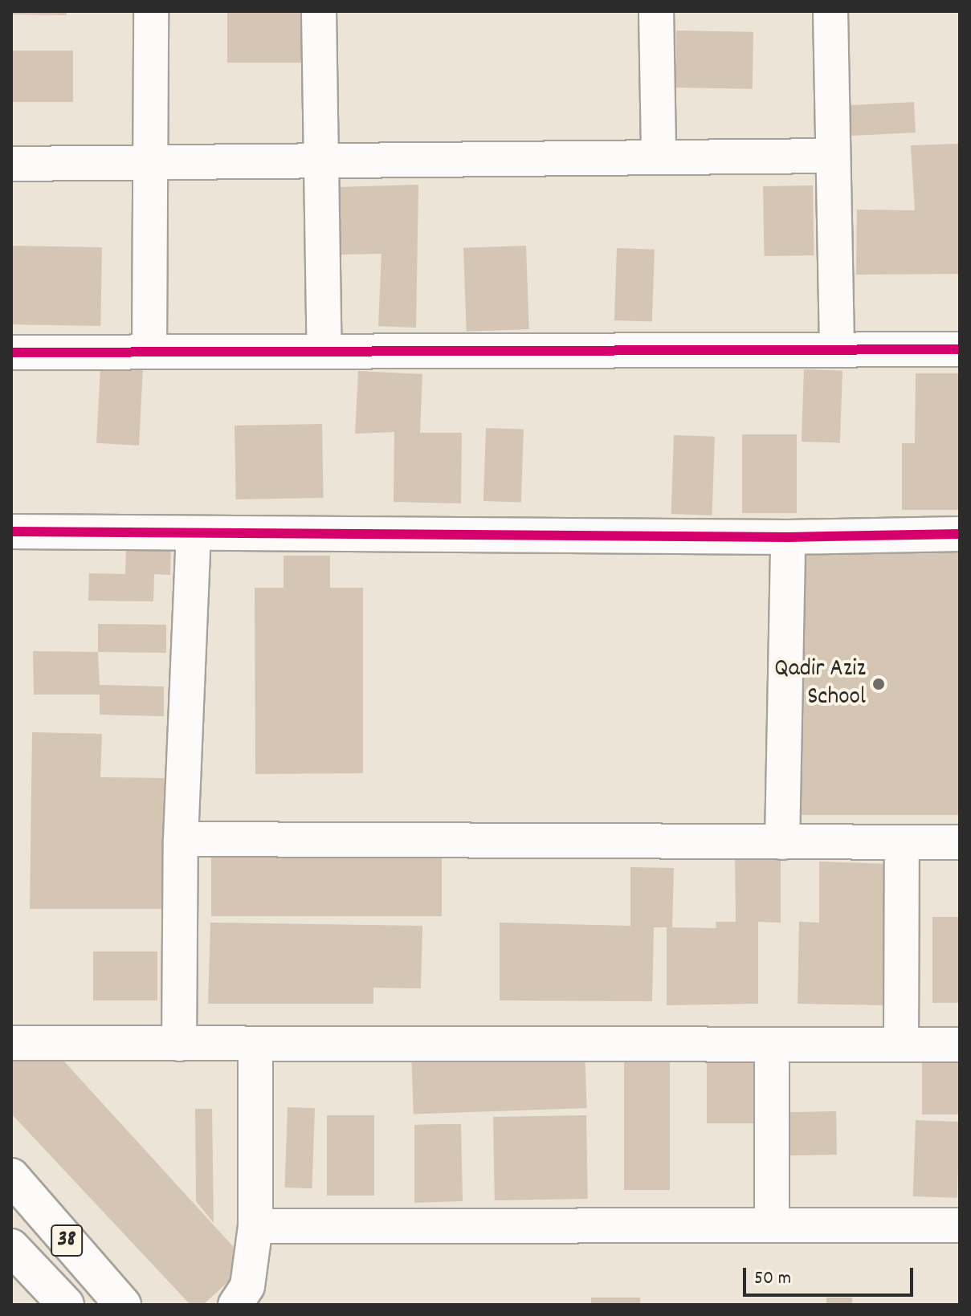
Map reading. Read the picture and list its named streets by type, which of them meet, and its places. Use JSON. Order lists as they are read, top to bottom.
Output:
{
  "streets": {
    "main road": ["38"]
  },
  "places": ["Qadir Aziz School"],
  "scale_bar": "50 m"
}
